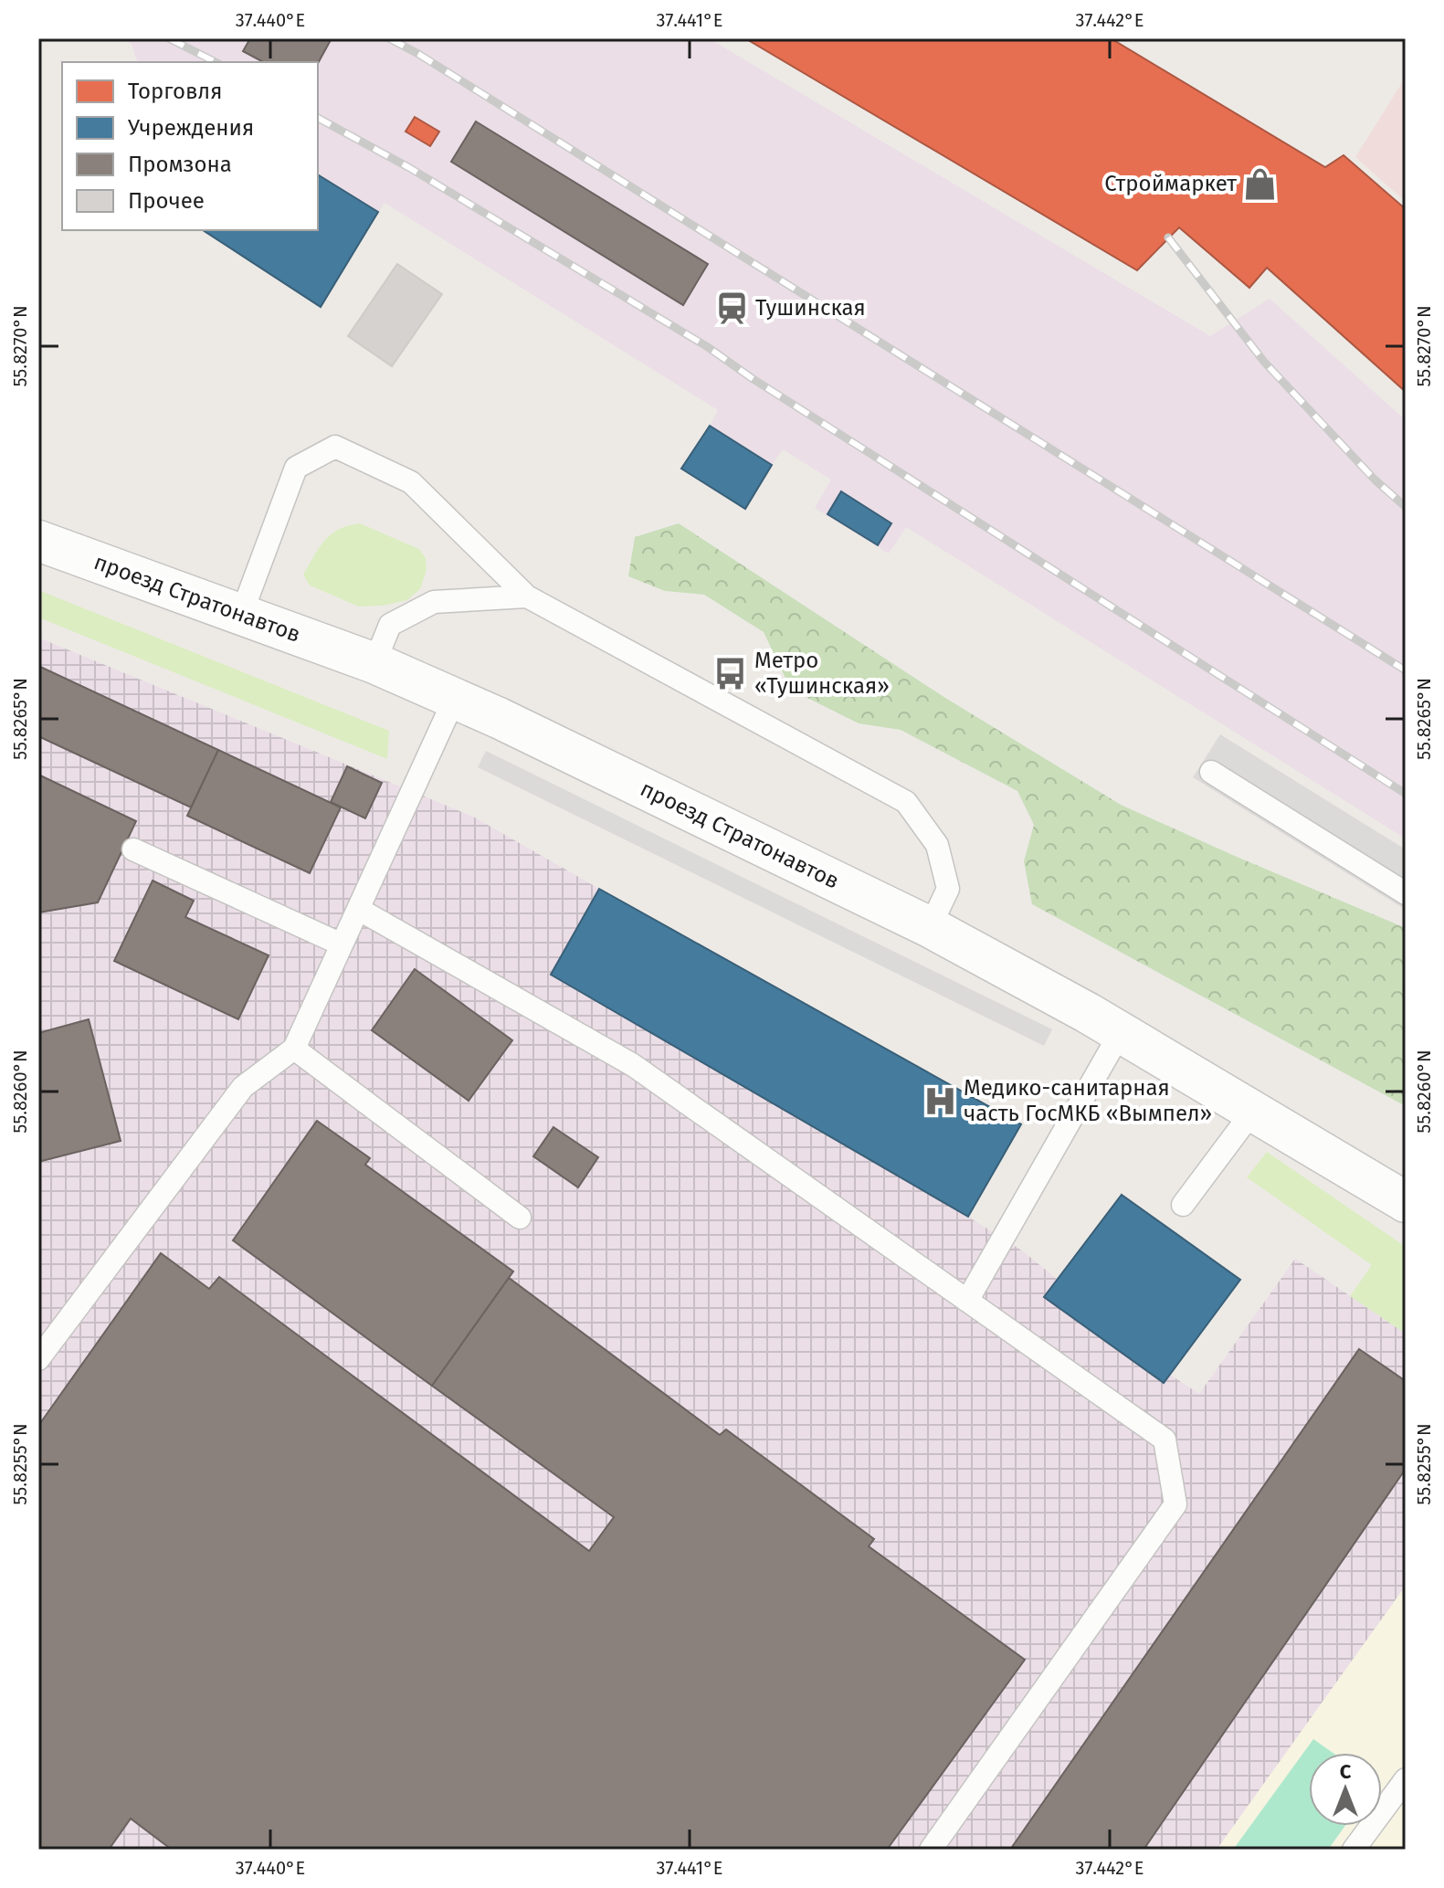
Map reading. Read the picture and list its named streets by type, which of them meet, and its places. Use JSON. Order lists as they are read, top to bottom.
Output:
{
  "streets": {
    "street": ["проезд Стратонавтов"]
  },
  "places": {
    "shop": ["Строймаркет"],
    "station": ["Тушинская"],
    "bus stop": ["Метро «Тушинская»"],
    "hospital": ["Медико-санитарная часть ГосМКБ «Вымпел»"]
  },
  "legend": [
    "Торговля",
    "Учреждения",
    "Промзона",
    "Прочее"
  ],
  "north": "top",
  "coordinates": [
    "37.440°E",
    "37.441°E",
    "37.442°E",
    "55.8270°N",
    "55.8265°N",
    "55.8260°N",
    "55.8255°N"
  ]
}
